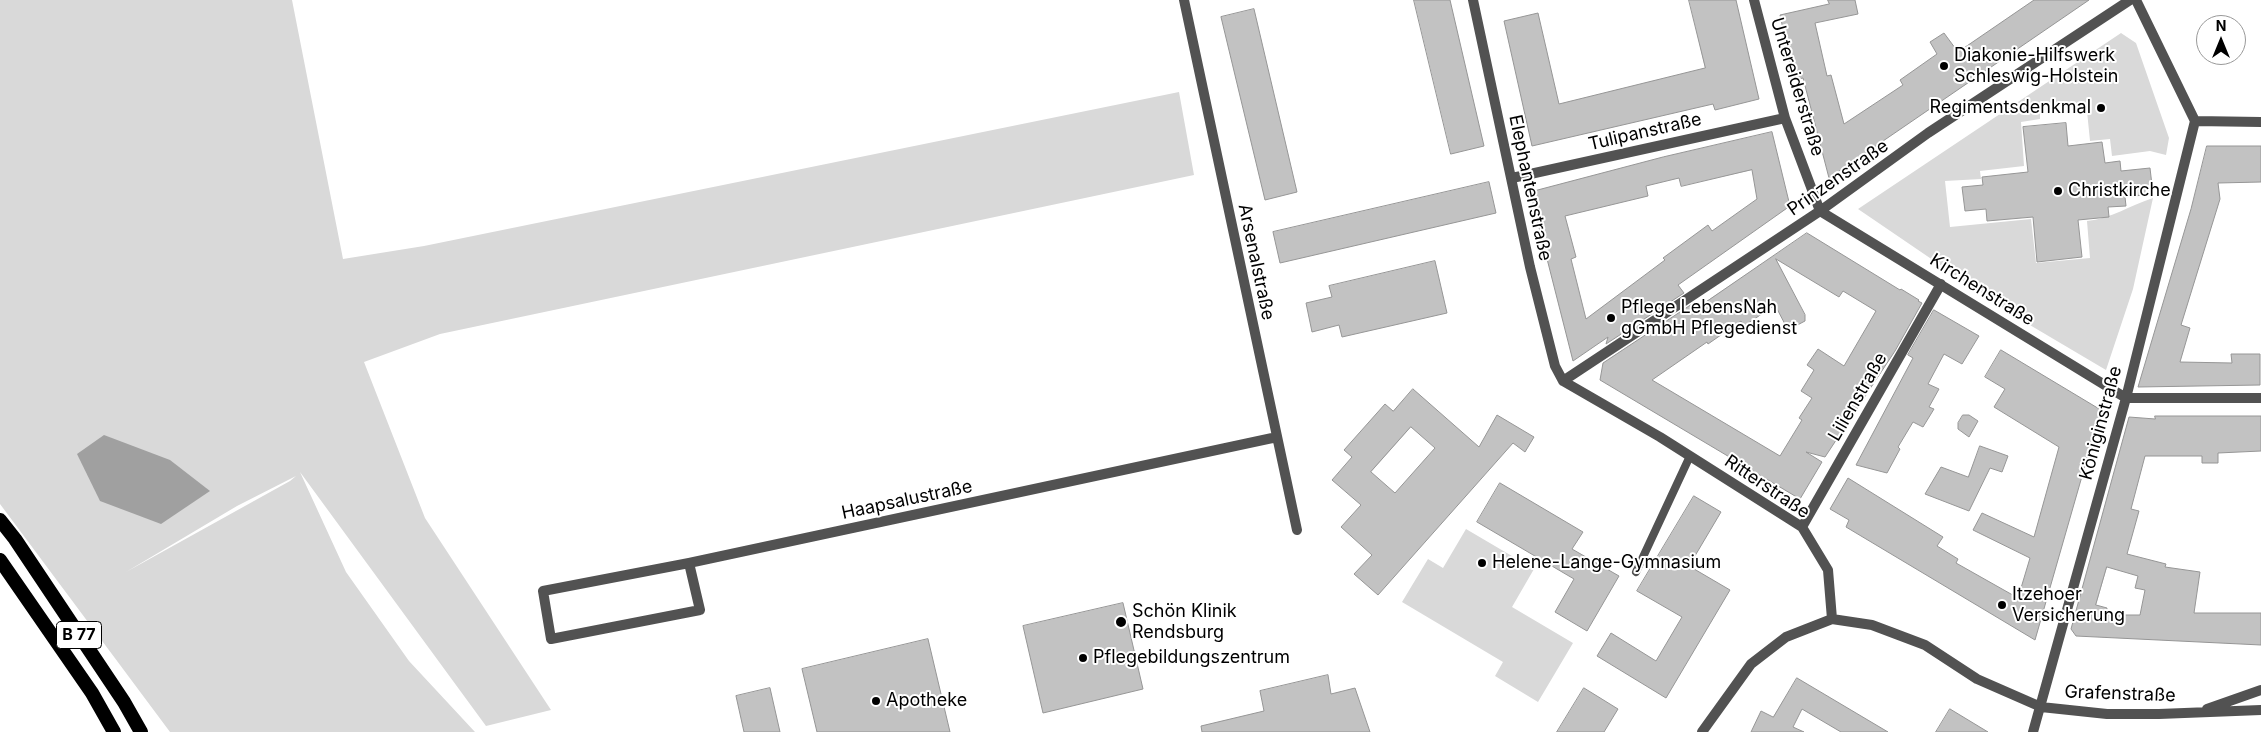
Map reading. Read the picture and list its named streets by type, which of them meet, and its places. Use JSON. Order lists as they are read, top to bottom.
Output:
{
  "streets": {
    "highway": ["B 77"],
    "street": [
      "Untereiderstraße",
      "Tulipanstraße",
      "Prinzenstraße",
      "Elephantenstraße",
      "Arsenalstraße",
      "Kirchenstraße",
      "Lilienstraße",
      "Königinstraße",
      "Ritterstraße",
      "Haapsalustraße",
      "Grafenstraße"
    ]
  },
  "crossings": [
    ["Untereiderstraße", "Tulipanstraße"],
    ["Untereiderstraße", "Prinzenstraße"],
    ["Untereiderstraße", "Kirchenstraße"],
    ["Tulipanstraße", "Elephantenstraße"],
    ["Prinzenstraße", "Elephantenstraße"],
    ["Prinzenstraße", "Kirchenstraße"],
    ["Prinzenstraße", "Ritterstraße"],
    ["Elephantenstraße", "Ritterstraße"],
    ["Arsenalstraße", "Haapsalustraße"],
    ["Kirchenstraße", "Lilienstraße"],
    ["Kirchenstraße", "Königinstraße"],
    ["Lilienstraße", "Ritterstraße"],
    ["Königinstraße", "Grafenstraße"]
  ],
  "places": [
    "Diakonie-Hilfswerk Schleswig-Holstein",
    "Regimentsdenkmal",
    "Christkirche",
    "Pflege LebensNah gGmbH Pflegedienst",
    "Helene-Lange-Gymnasium",
    "Itzehoer Versicherung",
    "Schön Klinik Rendsburg",
    "Pflegebildungszentrum",
    "Apotheke"
  ],
  "north": "top"
}
